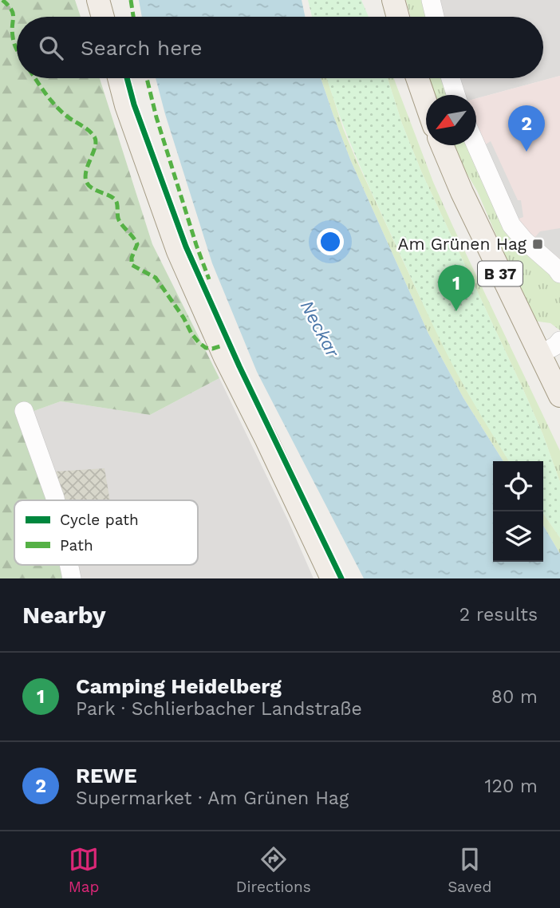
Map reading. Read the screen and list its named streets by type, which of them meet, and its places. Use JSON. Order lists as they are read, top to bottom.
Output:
{
  "streets": {
    "main road": ["B 37"]
  },
  "water": ["Neckar"],
  "places": {
    "transit": ["Am Grünen Hag"]
  },
  "legend": ["Cycle path", "Path"],
  "north": "bottom left",
  "page": {
    "search": "Search here",
    "pins": ["2", "1"],
    "heading": ["Nearby", "2 results"],
    "list": [
      {
        "mark": "1",
        "name": "Camping Heidelberg",
        "note": "Park · Schlierbacher Landstraße",
        "value": "80 m"
      },
      {
        "mark": "2",
        "name": "REWE",
        "note": "Supermarket · Am Grünen Hag",
        "value": "120 m"
      }
    ],
    "nav": ["Map", "Directions", "Saved"]
  }
}
